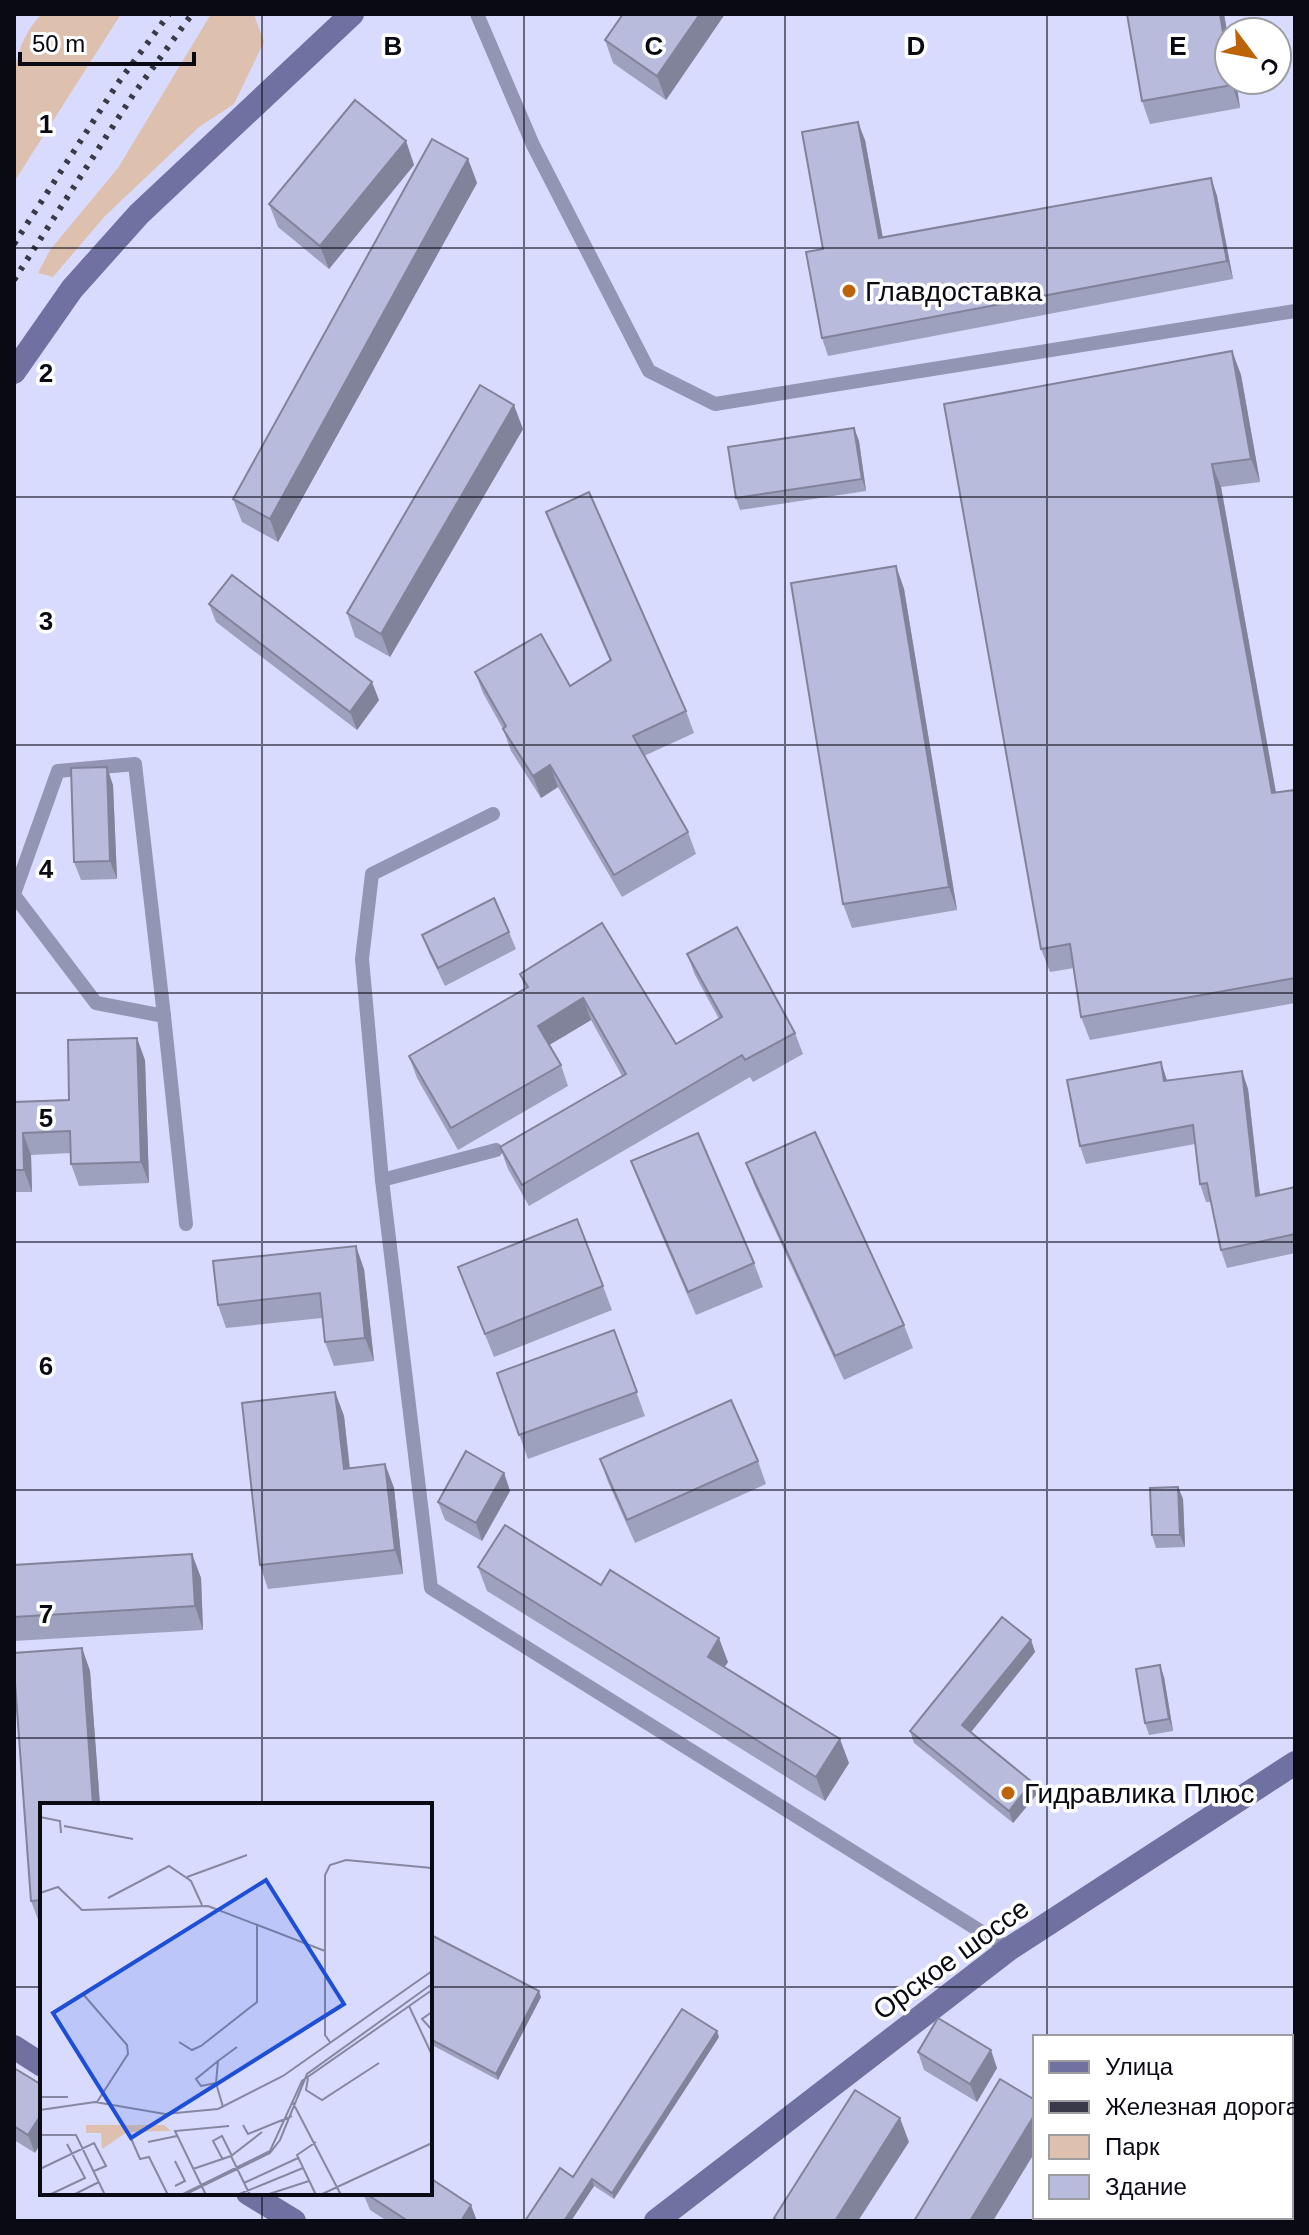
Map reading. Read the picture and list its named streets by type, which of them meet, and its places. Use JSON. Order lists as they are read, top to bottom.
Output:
{
  "streets": {
    "street": ["Орское шоссе"]
  },
  "places": ["Главдоставка", "Гидравлика Плюс"],
  "legend": [
    "Улица",
    "Железная дорога",
    "Парк",
    "Здание"
  ],
  "scale_bar": "50 m",
  "north": "bottom right",
  "grid": {
    "columns": [
      "B",
      "C",
      "D",
      "E"
    ],
    "rows": [
      "1",
      "2",
      "3",
      "4",
      "5",
      "6",
      "7"
    ]
  }
}
